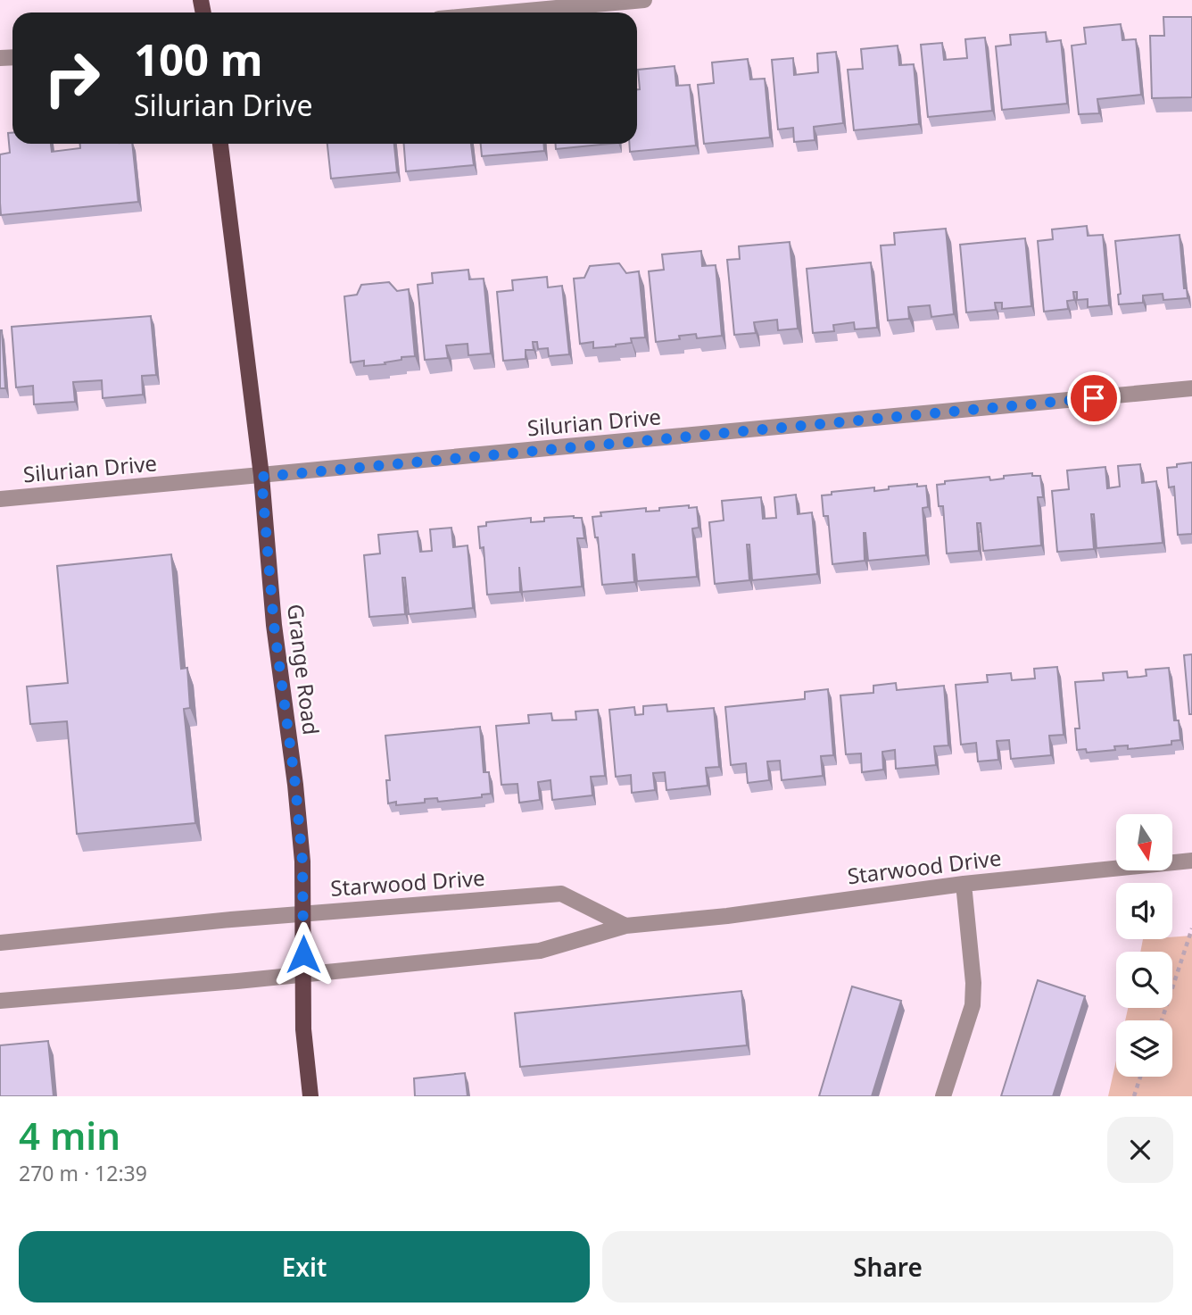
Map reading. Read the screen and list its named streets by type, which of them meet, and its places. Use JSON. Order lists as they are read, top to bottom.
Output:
{
  "streets": {
    "main road": ["Grange Road"],
    "street": ["Silurian Drive", "Starwood Drive"]
  },
  "crossings": [
    ["Silurian Drive", "Grange Road"],
    ["Grange Road", "Starwood Drive"]
  ],
  "north": "bottom",
  "page": {
    "turn": ["100 m", "Silurian Drive"],
    "heading": ["4 min", "270 m · 12:39"],
    "buttons": ["Exit", "Share"]
  }
}
